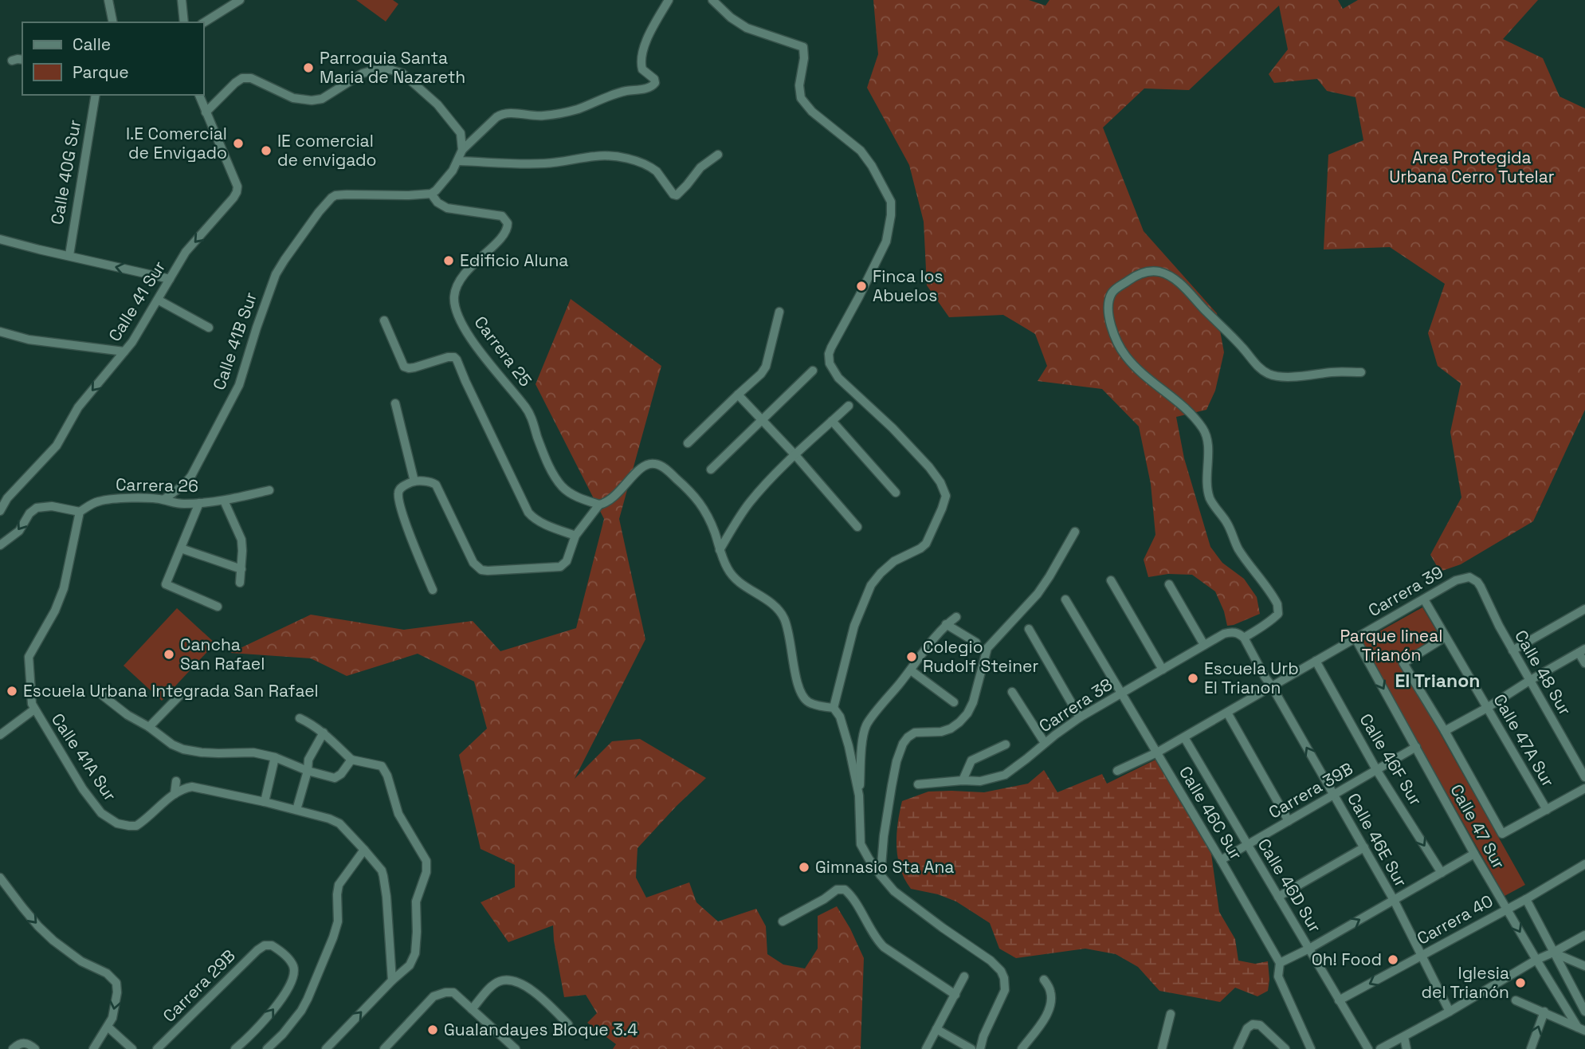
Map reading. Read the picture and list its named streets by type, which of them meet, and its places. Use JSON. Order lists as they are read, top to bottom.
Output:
{
  "streets": {
    "street": [
      "Calle 40G Sur",
      "Calle 41 Sur",
      "Calle 41B Sur",
      "Carrera 25",
      "Carrera 26",
      "Carrera 39",
      "Calle 48 Sur",
      "Carrera 38",
      "Calle 47A Sur",
      "Calle 41A Sur",
      "Calle 46F Sur",
      "Carrera 39B",
      "Calle 46C Sur",
      "Calle 47 Sur",
      "Calle 46E Sur",
      "Calle 46D Sur",
      "Carrera 40",
      "Carrera 29B"
    ]
  },
  "crossings": [
    ["Calle 41B Sur", "Carrera 25"],
    ["Calle 41B Sur", "Carrera 26"],
    ["Carrera 26", "Calle 41A Sur"],
    ["Carrera 39", "Calle 48 Sur"],
    ["Carrera 39", "Calle 47A Sur"],
    ["Carrera 39", "Calle 46F Sur"],
    ["Carrera 39", "Calle 46C Sur"],
    ["Carrera 39", "Calle 47 Sur"],
    ["Carrera 39", "Calle 46E Sur"],
    ["Carrera 39", "Calle 46D Sur"],
    ["Carrera 38", "Calle 46C Sur"],
    ["Calle 47A Sur", "Calle 47 Sur"],
    ["Calle 46F Sur", "Carrera 39B"],
    ["Carrera 39B", "Calle 46C Sur"],
    ["Carrera 39B", "Calle 47 Sur"],
    ["Carrera 39B", "Calle 46E Sur"],
    ["Carrera 39B", "Calle 46D Sur"],
    ["Calle 47 Sur", "Carrera 40"],
    ["Calle 46E Sur", "Carrera 40"],
    ["Calle 46D Sur", "Carrera 40"]
  ],
  "one_way": ["Calle 41 Sur", "Calle 46F Sur"],
  "districts": ["El Trianon"],
  "parks": ["Area Protegida Urbana Cerro Tutelar", "Parque lineal Trianón"],
  "places": [
    "Parroquia Santa Maria de Nazareth",
    "I.E Comercial de Envigado",
    "IE comercial de envigado",
    "Edificio Aluna",
    "Finca los Abuelos",
    "Cancha San Rafael",
    "Colegio Rudolf Steiner",
    "Escuela Urb El Trianon",
    "Escuela Urbana Integrada San Rafael",
    "Gimnasio Sta Ana",
    "Oh! Food",
    "Iglesia del Trianón",
    "Gualandayes Bloque 3.4"
  ],
  "legend": ["Calle", "Parque"]
}
